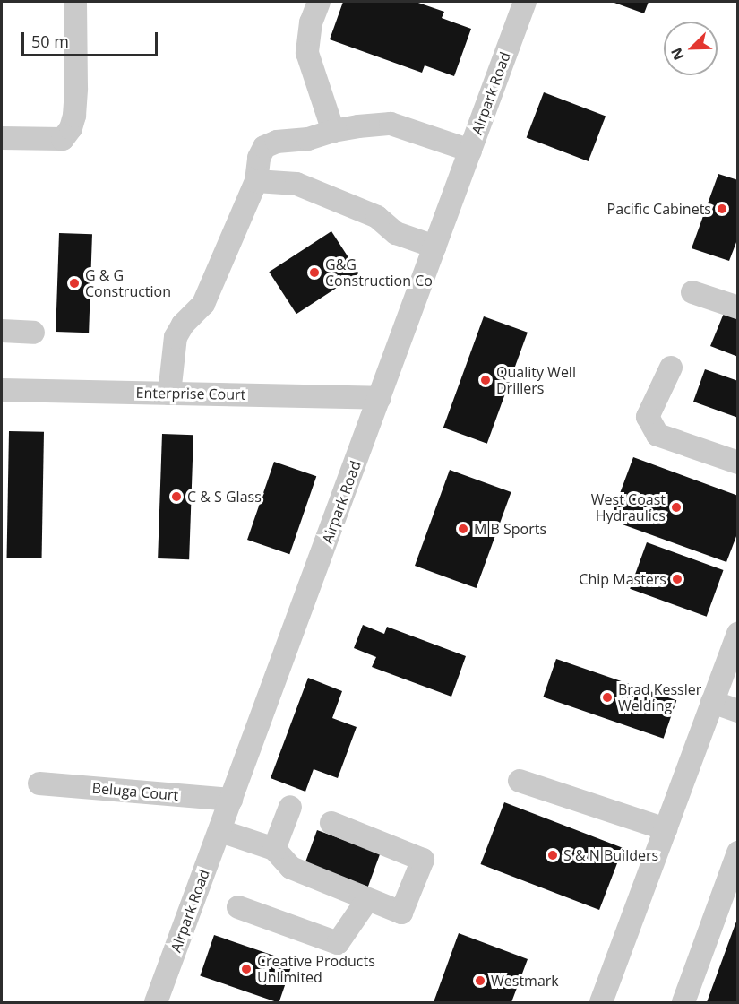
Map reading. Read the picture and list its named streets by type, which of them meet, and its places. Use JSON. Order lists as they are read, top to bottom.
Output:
{
  "streets": {
    "street": ["Airpark Road", "Enterprise Court", "Beluga Court"]
  },
  "crossings": [
    ["Airpark Road", "Enterprise Court"],
    ["Airpark Road", "Beluga Court"]
  ],
  "places": [
    "Pacific Cabinets",
    "G&G Construction Co",
    "G & G Construction",
    "Quality Well Drillers",
    "C & S Glass",
    "West Coast Hydraulics",
    "M B Sports",
    "Chip Masters",
    "Brad Kessler Welding",
    "S & N Builders",
    "Creative Products Unlimited",
    "Westmark"
  ],
  "scale_bar": "50 m",
  "north": "bottom left"
}
